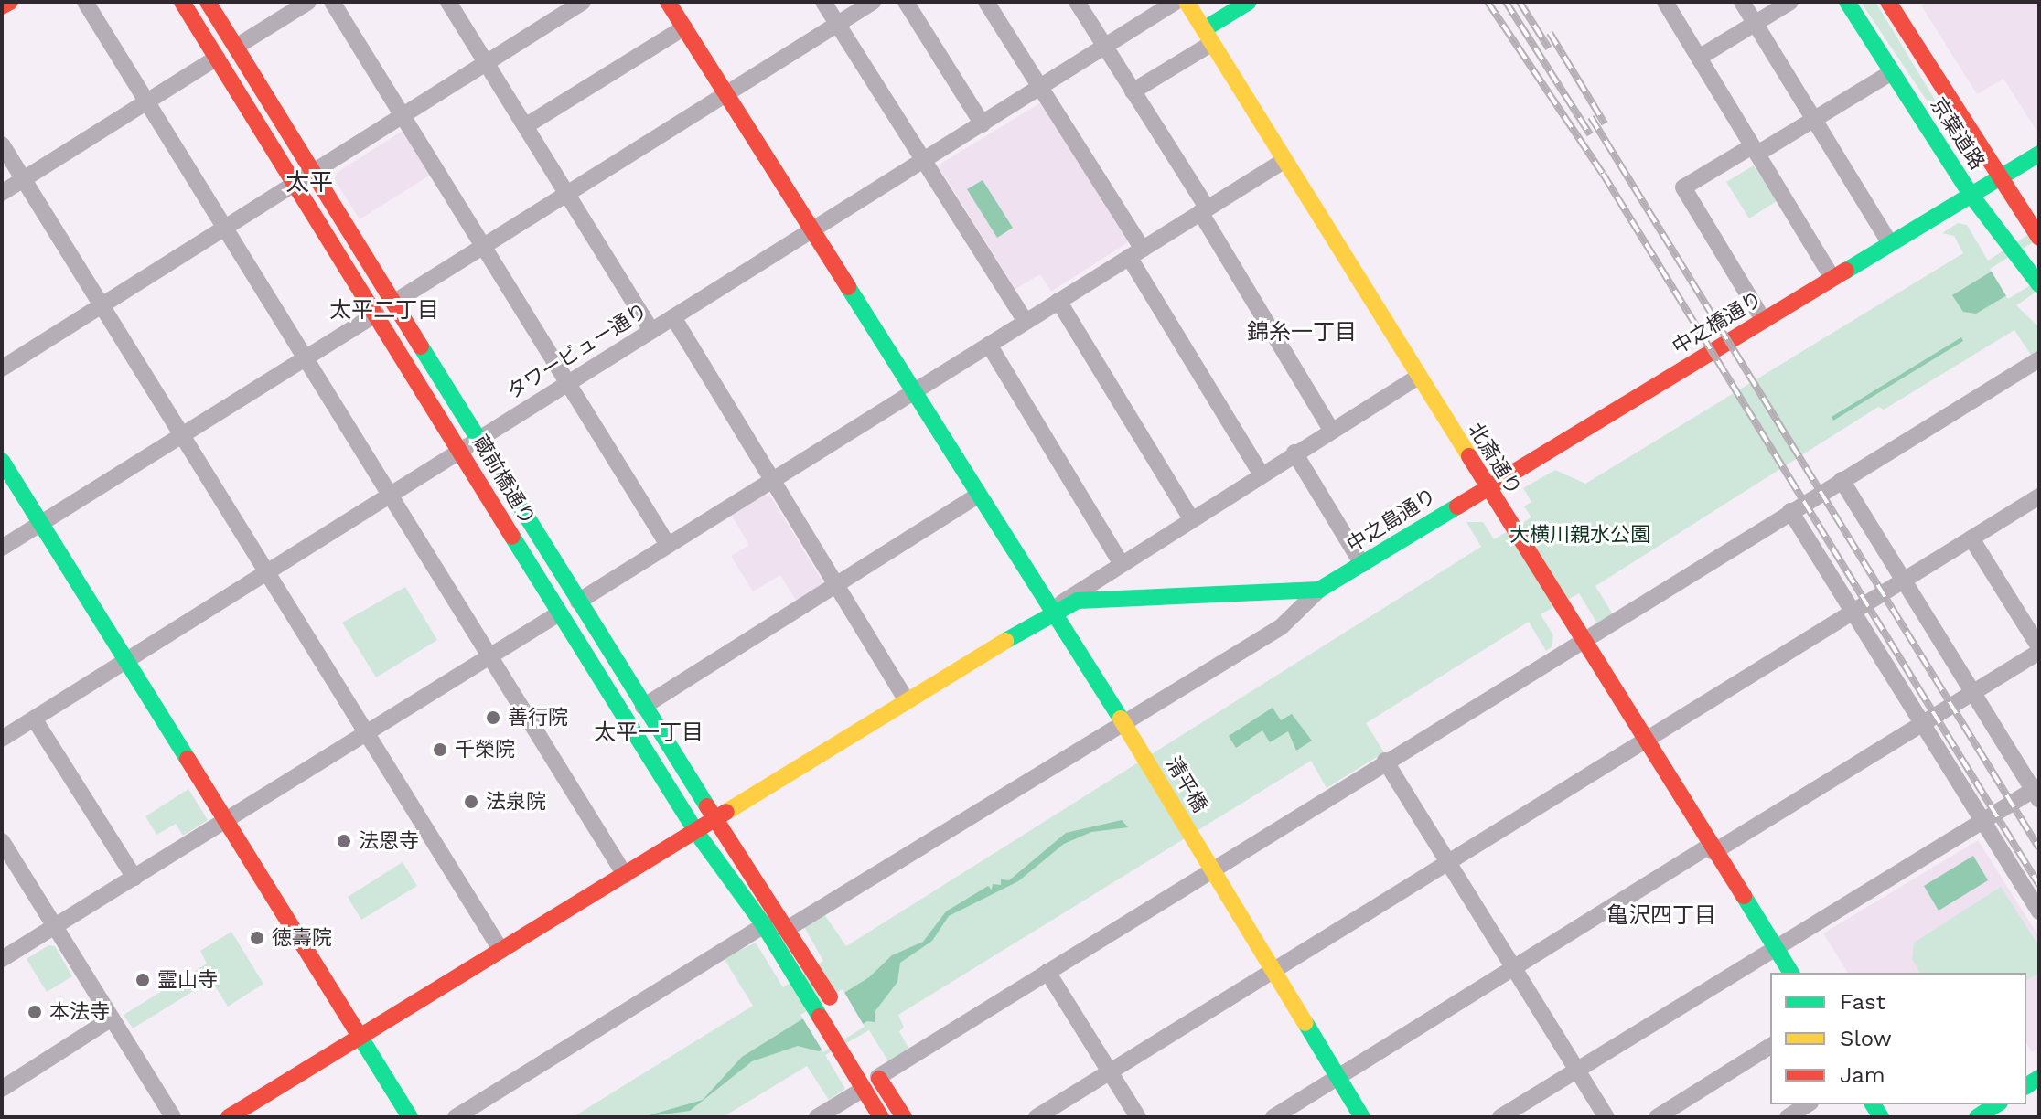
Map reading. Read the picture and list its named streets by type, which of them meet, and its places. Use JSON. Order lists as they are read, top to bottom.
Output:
{
  "streets": {
    "main road": [
      "京葉道路",
      "中之橋通り",
      "北斎通り",
      "蔵前橋通り",
      "中之島通り",
      "清平橋"
    ],
    "street": ["タワービュー通り"]
  },
  "crossings": [
    ["京葉道路", "中之橋通り"],
    ["中之橋通り", "北斎通り"],
    ["中之橋通り", "中之島通り"],
    ["タワービュー通り", "蔵前橋通り"],
    ["タワービュー通り", "清平橋"],
    ["北斎通り", "中之島通り"]
  ],
  "districts": [
    "太平",
    "太平二丁目",
    "錦糸一丁目",
    "太平一丁目",
    "亀沢四丁目"
  ],
  "parks": ["大横川親水公園"],
  "places": [
    "善行院",
    "千榮院",
    "法泉院",
    "法恩寺",
    "徳壽院",
    "霊山寺",
    "本法寺"
  ],
  "legend": ["Fast", "Slow", "Jam"]
}
